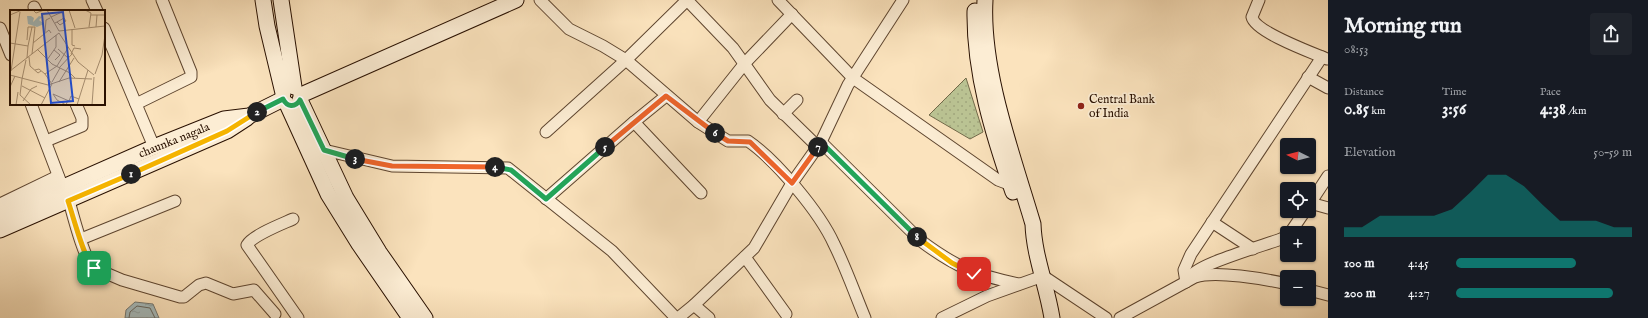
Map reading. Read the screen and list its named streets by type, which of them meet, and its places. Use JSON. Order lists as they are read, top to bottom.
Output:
{
  "streets": {
    "street": ["chaunka nagala"]
  },
  "places": ["Central Bank of India"],
  "north": "left",
  "page": {
    "heading": ["Morning run", "08:53"],
    "stats": [
      ["Distance", "0.85 km"],
      ["Time", "3:56"],
      ["Pace", "4:38 /km"]
    ],
    "pins": [
      "2",
      "6",
      "5",
      "7",
      "3",
      "4",
      "1",
      "8"
    ],
    "chart": ["Elevation", "50–59 m"],
    "map_buttons": ["+", "−"],
    "list": [
      {
        "name": "100 m",
        "note": "4:45"
      },
      {
        "name": "200 m",
        "note": "4:27"
      }
    ]
  }
}
